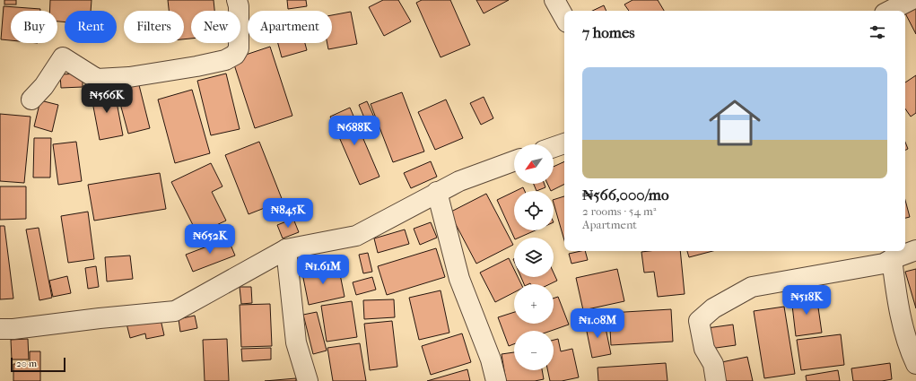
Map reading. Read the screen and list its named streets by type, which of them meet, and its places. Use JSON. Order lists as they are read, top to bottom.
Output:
{
  "scale_bar": "20 m",
  "north": "bottom left",
  "page": {
    "chip": [
      "Buy",
      "Rent",
      "Filters",
      "New",
      "Apartment"
    ],
    "heading": "7 homes",
    "list": [
      {
        "name": "₦566,000/mo",
        "note": "2 rooms · 54 m² · Apartment"
      }
    ],
    "price": [
      "₦566K",
      "₦688K",
      "₦845K",
      "₦652K",
      "₦1.61M",
      "₦518K",
      "₦1.08M"
    ],
    "map_buttons": ["+", "−"],
    "scale": "20 m"
  }
}
